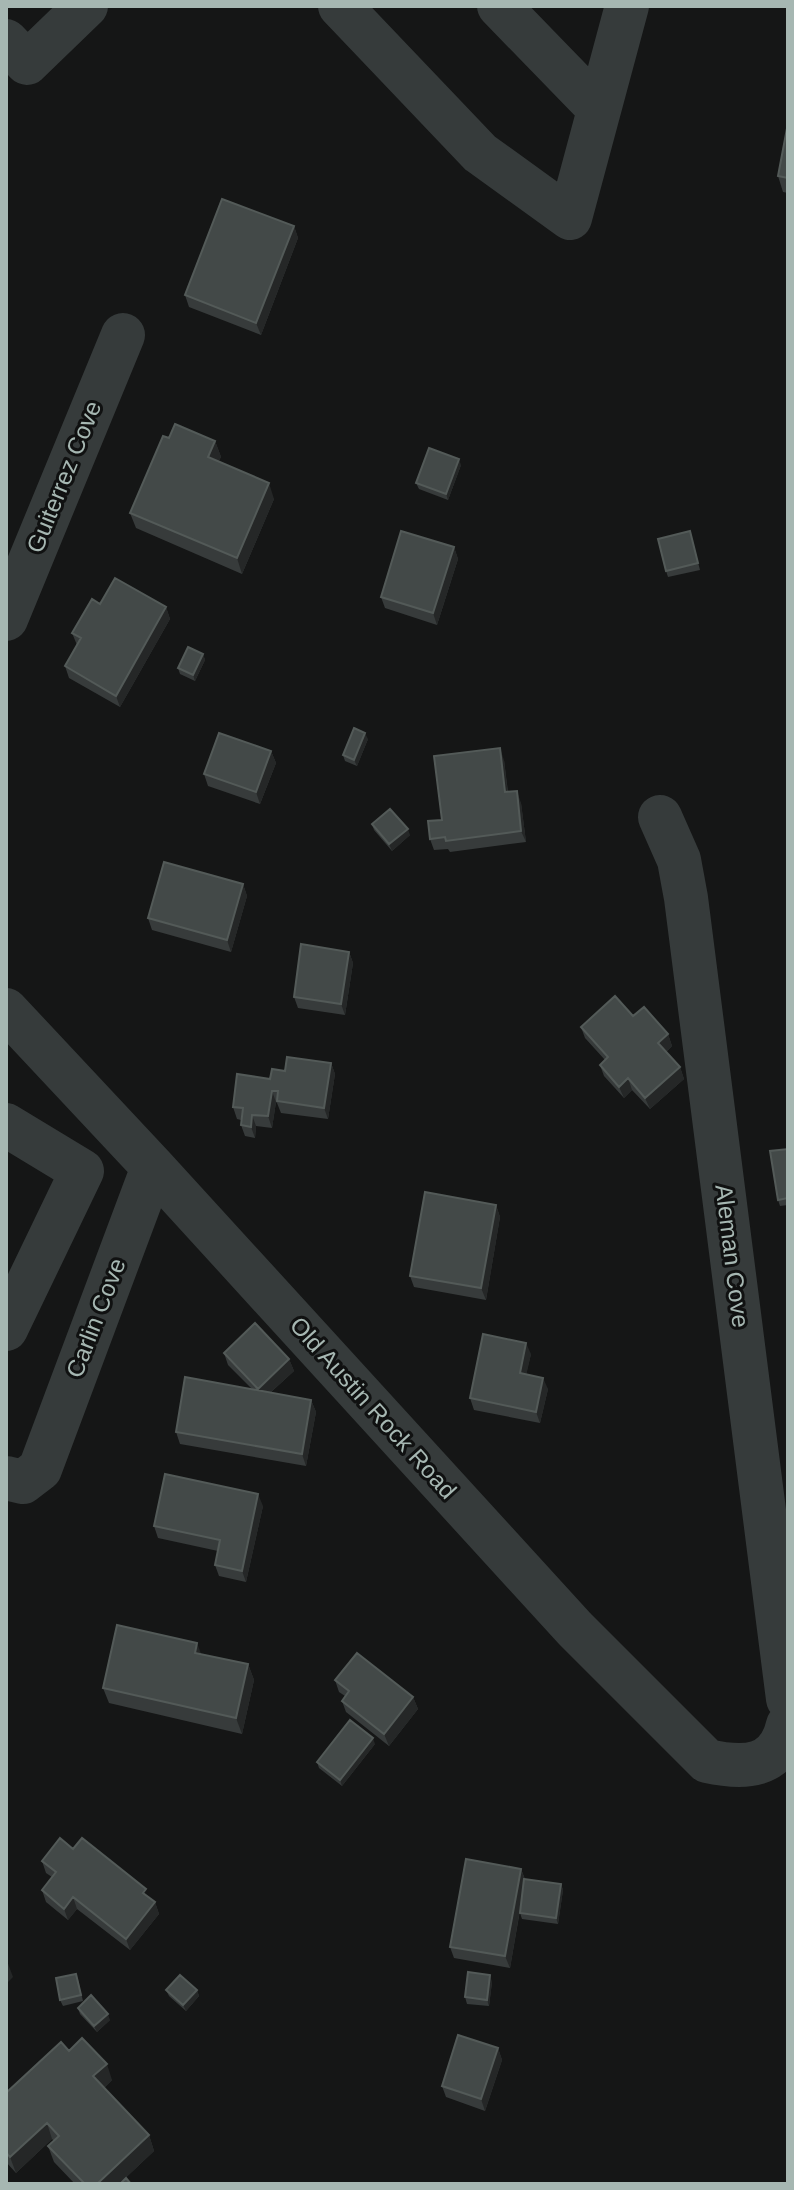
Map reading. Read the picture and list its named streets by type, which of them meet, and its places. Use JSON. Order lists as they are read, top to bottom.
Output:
{
  "streets": {
    "street": [
      "Guiterrez Cove",
      "Aleman Cove",
      "Carlin Cove",
      "Old Austin Rock Road"
    ]
  },
  "crossings": [
    ["Carlin Cove", "Old Austin Rock Road"]
  ]
}
